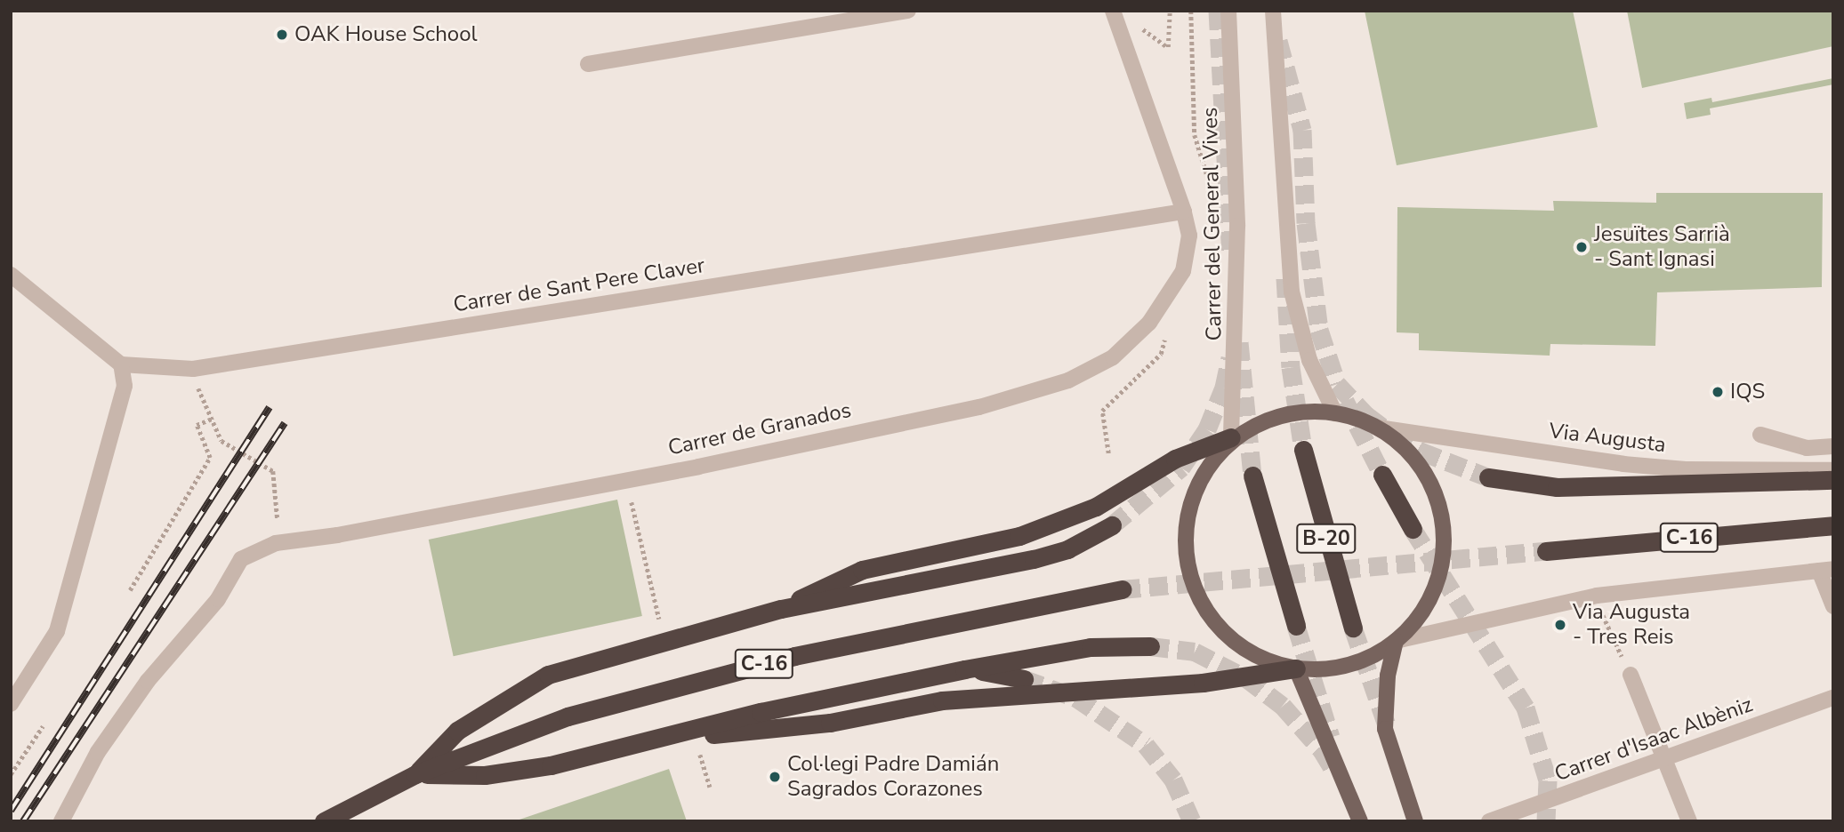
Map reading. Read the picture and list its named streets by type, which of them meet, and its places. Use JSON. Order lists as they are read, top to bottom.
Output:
{
  "streets": {
    "highway": ["C-16", "B-20"],
    "street": [
      "Carrer del General Vives",
      "Carrer de Sant Pere Claver",
      "Carrer de Granados",
      "Via Augusta",
      "Carrer d'Isaac Albèniz"
    ]
  },
  "crossings": [
    ["Carrer de Sant Pere Claver", "Carrer de Granados"]
  ],
  "places": [
    "OAK House School",
    "Jesuïtes Sarrià - Sant Ignasi",
    "IQS",
    "Via Augusta - Tres Reis",
    "Col·legi Padre Damián Sagrados Corazones"
  ]
}
